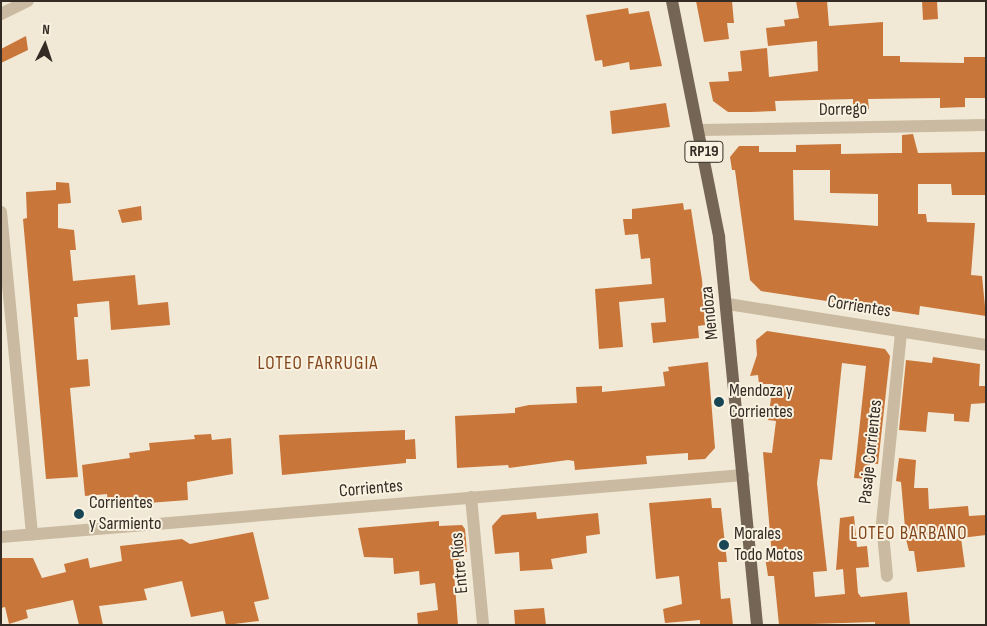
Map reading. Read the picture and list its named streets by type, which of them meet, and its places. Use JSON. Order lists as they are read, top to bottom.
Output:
{
  "streets": {
    "main road": ["RP19", "Mendoza"],
    "street": [
      "Dorrego",
      "Corrientes",
      "Pasaje Corrientes",
      "Entre Ríos"
    ]
  },
  "crossings": [
    ["Dorrego", "Mendoza"],
    ["Corrientes", "Mendoza"],
    ["Corrientes", "Pasaje Corrientes"],
    ["Corrientes", "Entre Ríos"]
  ],
  "districts": ["LOTEO FARRUGIA", "LOTEO BARBANO"],
  "places": ["Mendoza y Corrientes", "Corrientes y Sarmiento", "Morales Todo Motos"],
  "north": "top"
}
